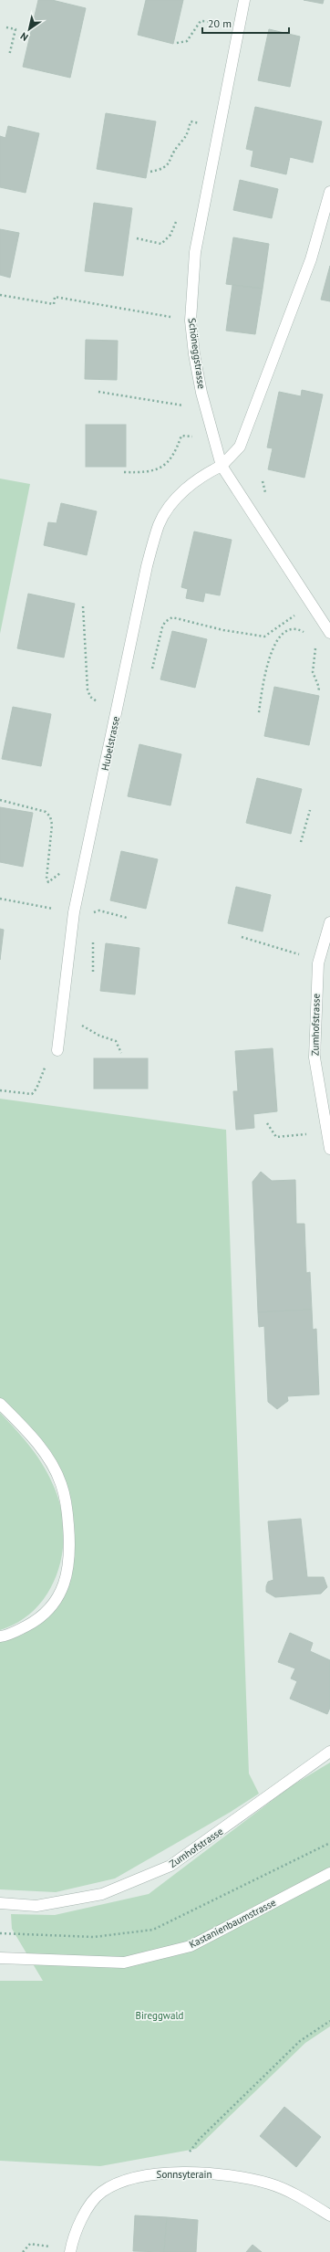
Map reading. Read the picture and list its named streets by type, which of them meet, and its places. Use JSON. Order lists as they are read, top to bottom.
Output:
{
  "streets": {
    "street": [
      "Schöneggstrasse",
      "Hubelstrasse",
      "Zumhofstrasse",
      "Kastanienbaumstrasse",
      "Sonnsyterain"
    ]
  },
  "crossings": [
    ["Schöneggstrasse", "Hubelstrasse"]
  ],
  "parks": ["Bireggwald"],
  "scale_bar": "20 m",
  "north": "bottom left"
}
